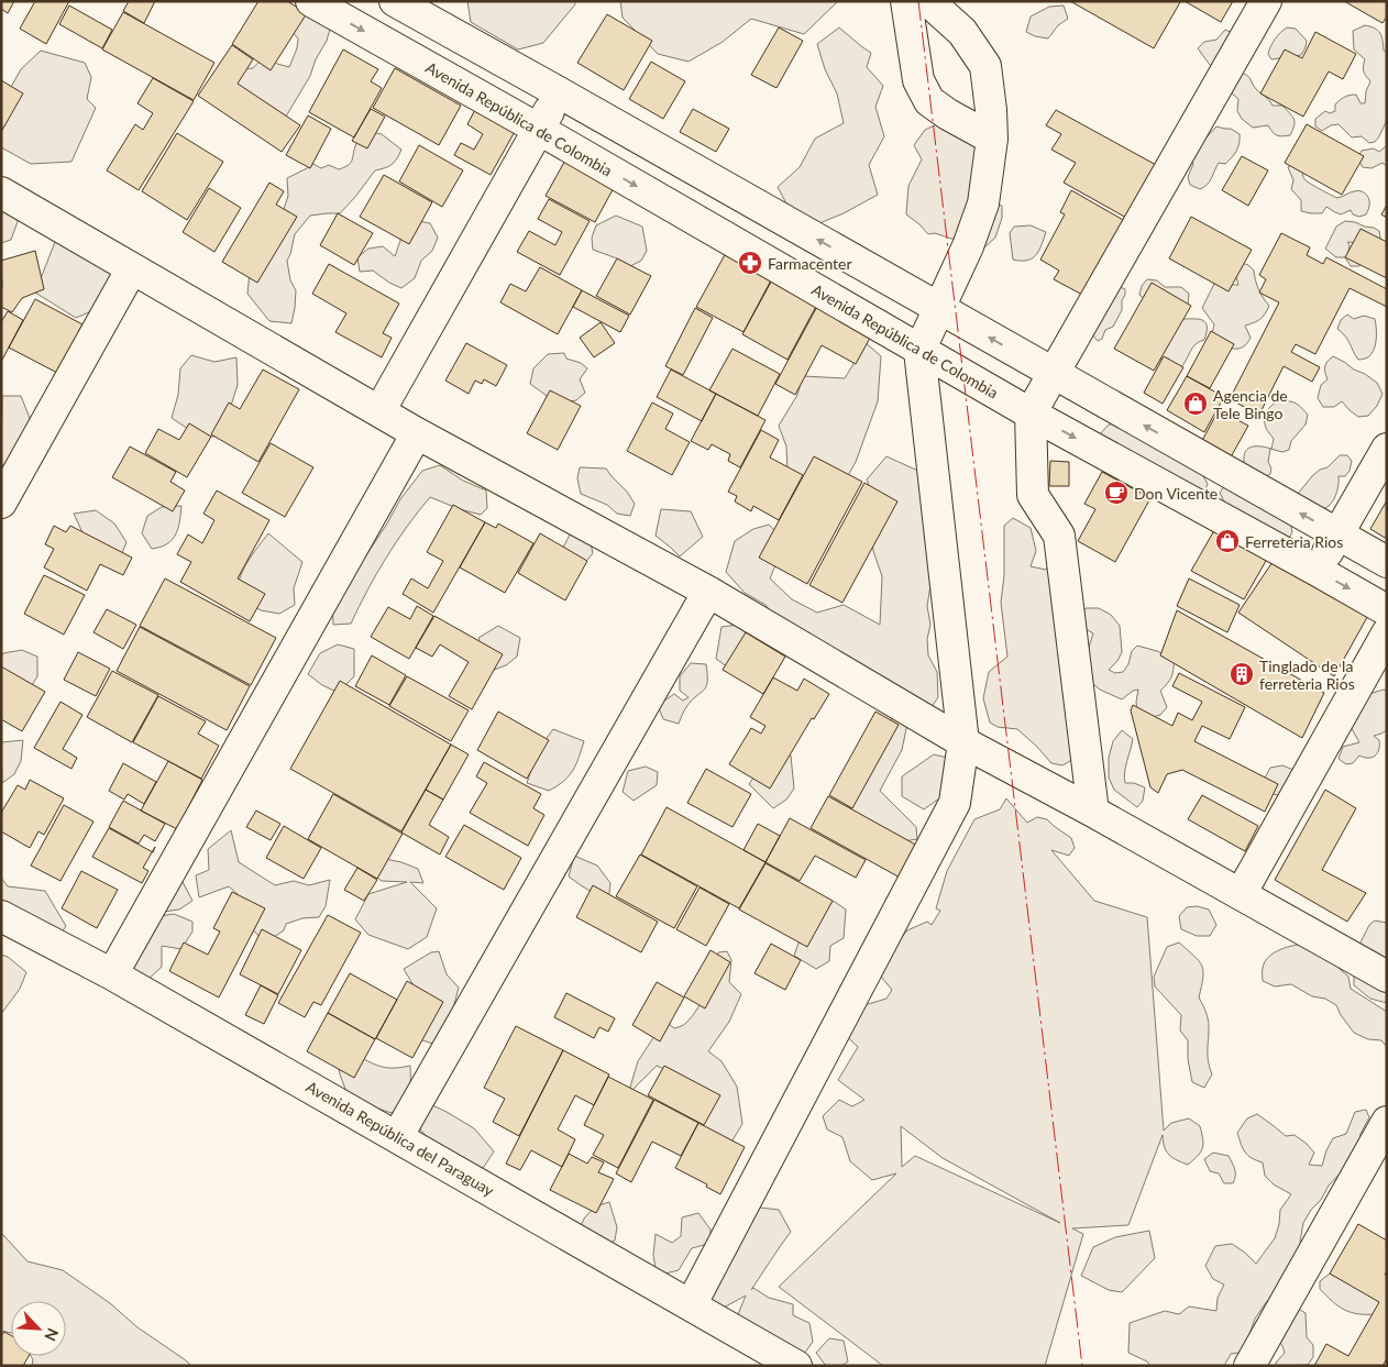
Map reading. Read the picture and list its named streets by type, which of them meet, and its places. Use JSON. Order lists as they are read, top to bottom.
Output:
{
  "streets": {
    "street": ["Avenida República de Colombia", "Avenida República del Paraguay"]
  },
  "places": {
    "pharmacy": ["Farmacenter"],
    "shop": ["Agencia de Tele Bingo", "Ferreteria Rios"],
    "cafe": ["Don Vicente"],
    "building": ["Tinglado de la ferreteria Rios"]
  },
  "north": "bottom right"
}
